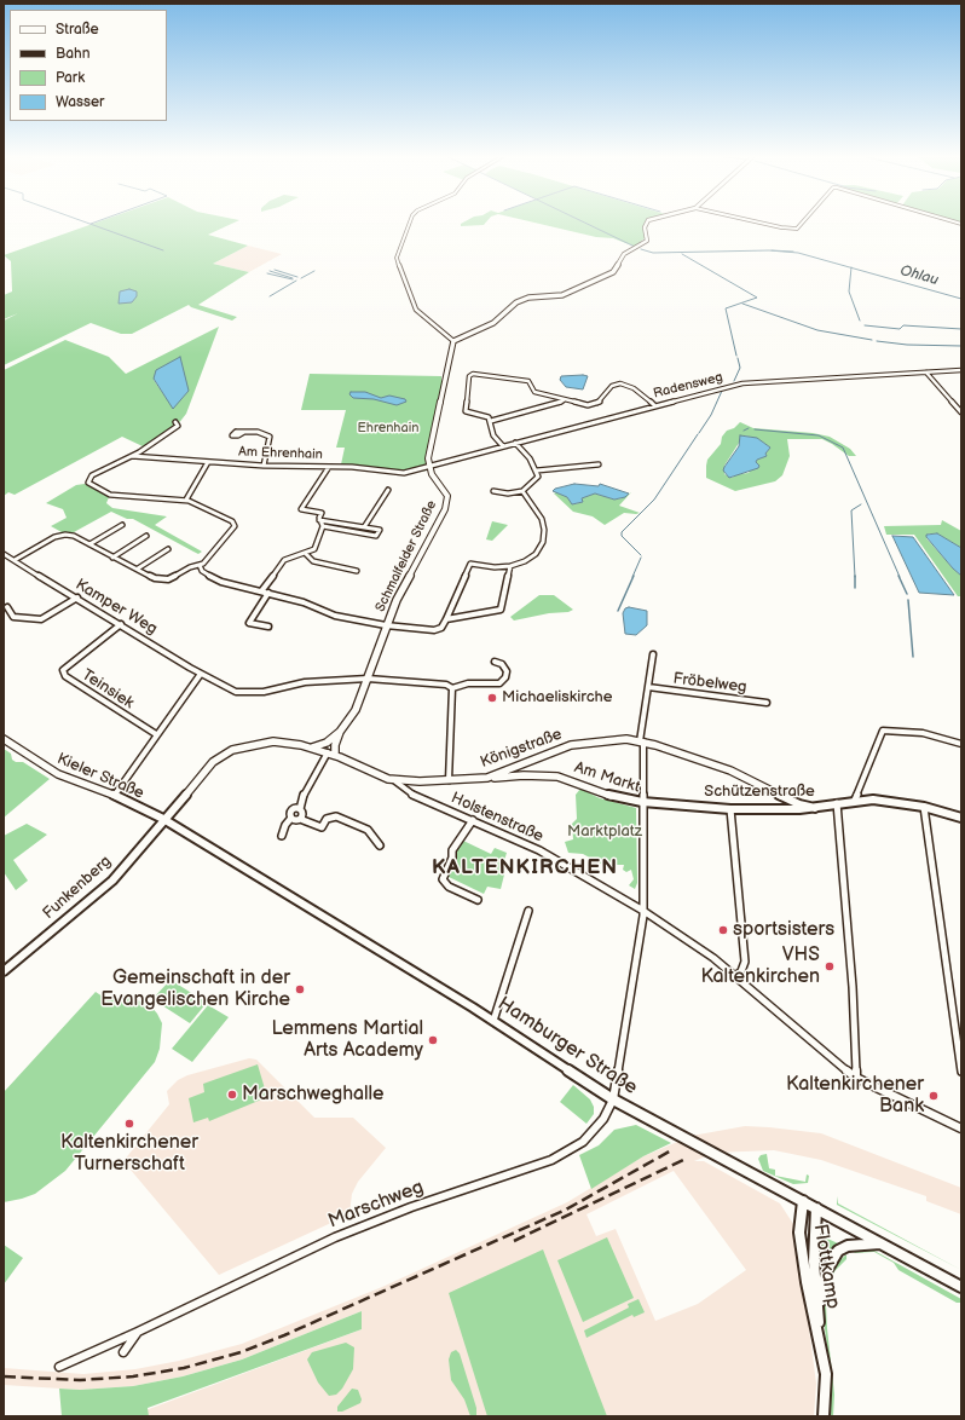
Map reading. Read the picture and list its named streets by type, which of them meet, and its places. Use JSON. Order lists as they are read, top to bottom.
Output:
{
  "streets": {
    "main road": [
      "Schmalfelder Straße",
      "Königstraße",
      "Kieler Straße",
      "Am Markt",
      "Schützenstraße",
      "Holstenstraße",
      "Funkenberg",
      "Hamburger Straße",
      "Flottkamp"
    ],
    "street": [
      "Radensweg",
      "Am Ehrenhain",
      "Kamper Weg",
      "Fröbelweg",
      "Teinsiek",
      "Marschweg"
    ]
  },
  "crossings": [
    ["Radensweg", "Am Ehrenhain"],
    ["Radensweg", "Schmalfelder Straße"],
    ["Am Ehrenhain", "Schmalfelder Straße"],
    ["Schmalfelder Straße", "Kamper Weg"],
    ["Schmalfelder Straße", "Holstenstraße"],
    ["Schmalfelder Straße", "Funkenberg"],
    ["Kamper Weg", "Teinsiek"],
    ["Königstraße", "Am Markt"],
    ["Königstraße", "Schützenstraße"],
    ["Königstraße", "Holstenstraße"],
    ["Kieler Straße", "Funkenberg"],
    ["Kieler Straße", "Hamburger Straße"],
    ["Am Markt", "Schützenstraße"],
    ["Am Markt", "Holstenstraße"],
    ["Am Markt", "Hamburger Straße"],
    ["Am Markt", "Marschweg"],
    ["Holstenstraße", "Funkenberg"],
    ["Funkenberg", "Hamburger Straße"],
    ["Hamburger Straße", "Marschweg"],
    ["Hamburger Straße", "Flottkamp"]
  ],
  "districts": ["KALTENKIRCHEN"],
  "water": ["Ohlau"],
  "parks": ["Ehrenhain", "Marktplatz"],
  "places": [
    "Michaeliskirche",
    "sportsisters",
    "VHS Kaltenkirchen",
    "Gemeinschaft in der Evangelischen Kirche",
    "Lemmens Martial Arts Academy",
    "Marschweghalle",
    "Kaltenkirchener Bank",
    "Kaltenkirchener Turnerschaft"
  ],
  "legend": [
    "Straße",
    "Bahn",
    "Park",
    "Wasser"
  ]
}
